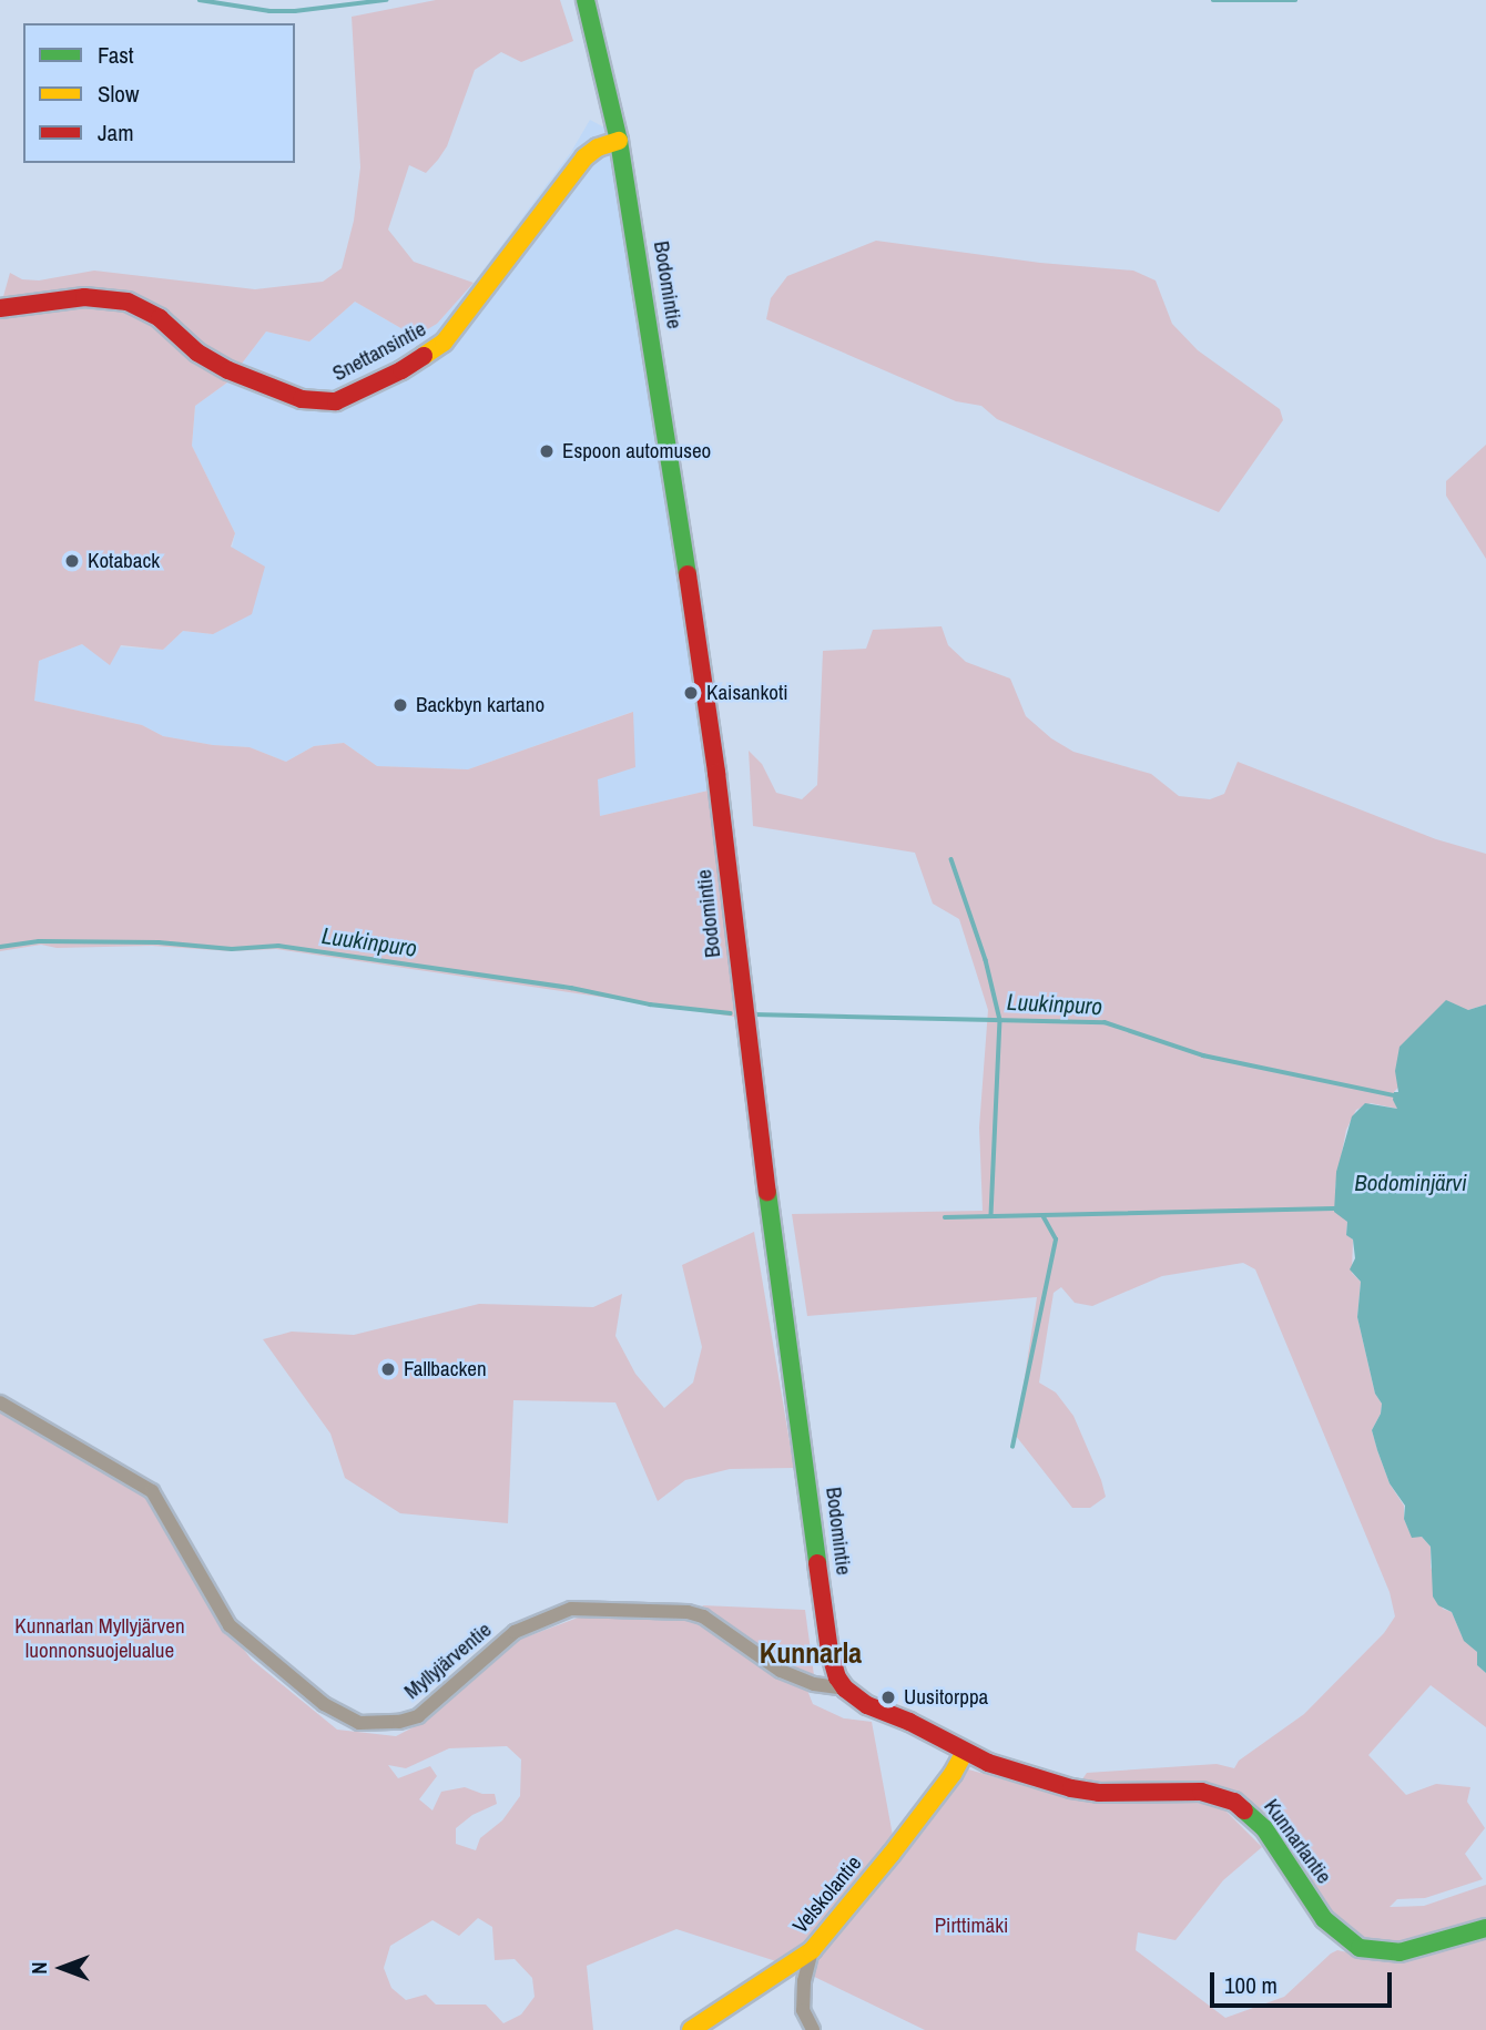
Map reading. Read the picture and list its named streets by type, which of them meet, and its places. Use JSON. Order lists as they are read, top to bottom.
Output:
{
  "streets": {
    "main road": [
      "Bodomintie",
      "Snettansintie",
      "Kunnarlantie",
      "Velskolantie"
    ],
    "street": ["Myllyjärventie"]
  },
  "crossings": [
    ["Bodomintie", "Snettansintie"],
    ["Bodomintie", "Myllyjärventie"],
    ["Kunnarlantie", "Velskolantie"]
  ],
  "districts": ["Kunnarla"],
  "water": ["Luukinpuro", "Bodominjärvi"],
  "parks": ["Kunnarlan Myllyjärven luonnonsuojelualue", "Pirttimäki"],
  "places": [
    "Espoon automuseo",
    "Kotaback",
    "Kaisankoti",
    "Backbyn kartano",
    "Fallbacken",
    "Uusitorppa"
  ],
  "legend": ["Fast", "Slow", "Jam"],
  "scale_bar": "100 m",
  "north": "left"
}
